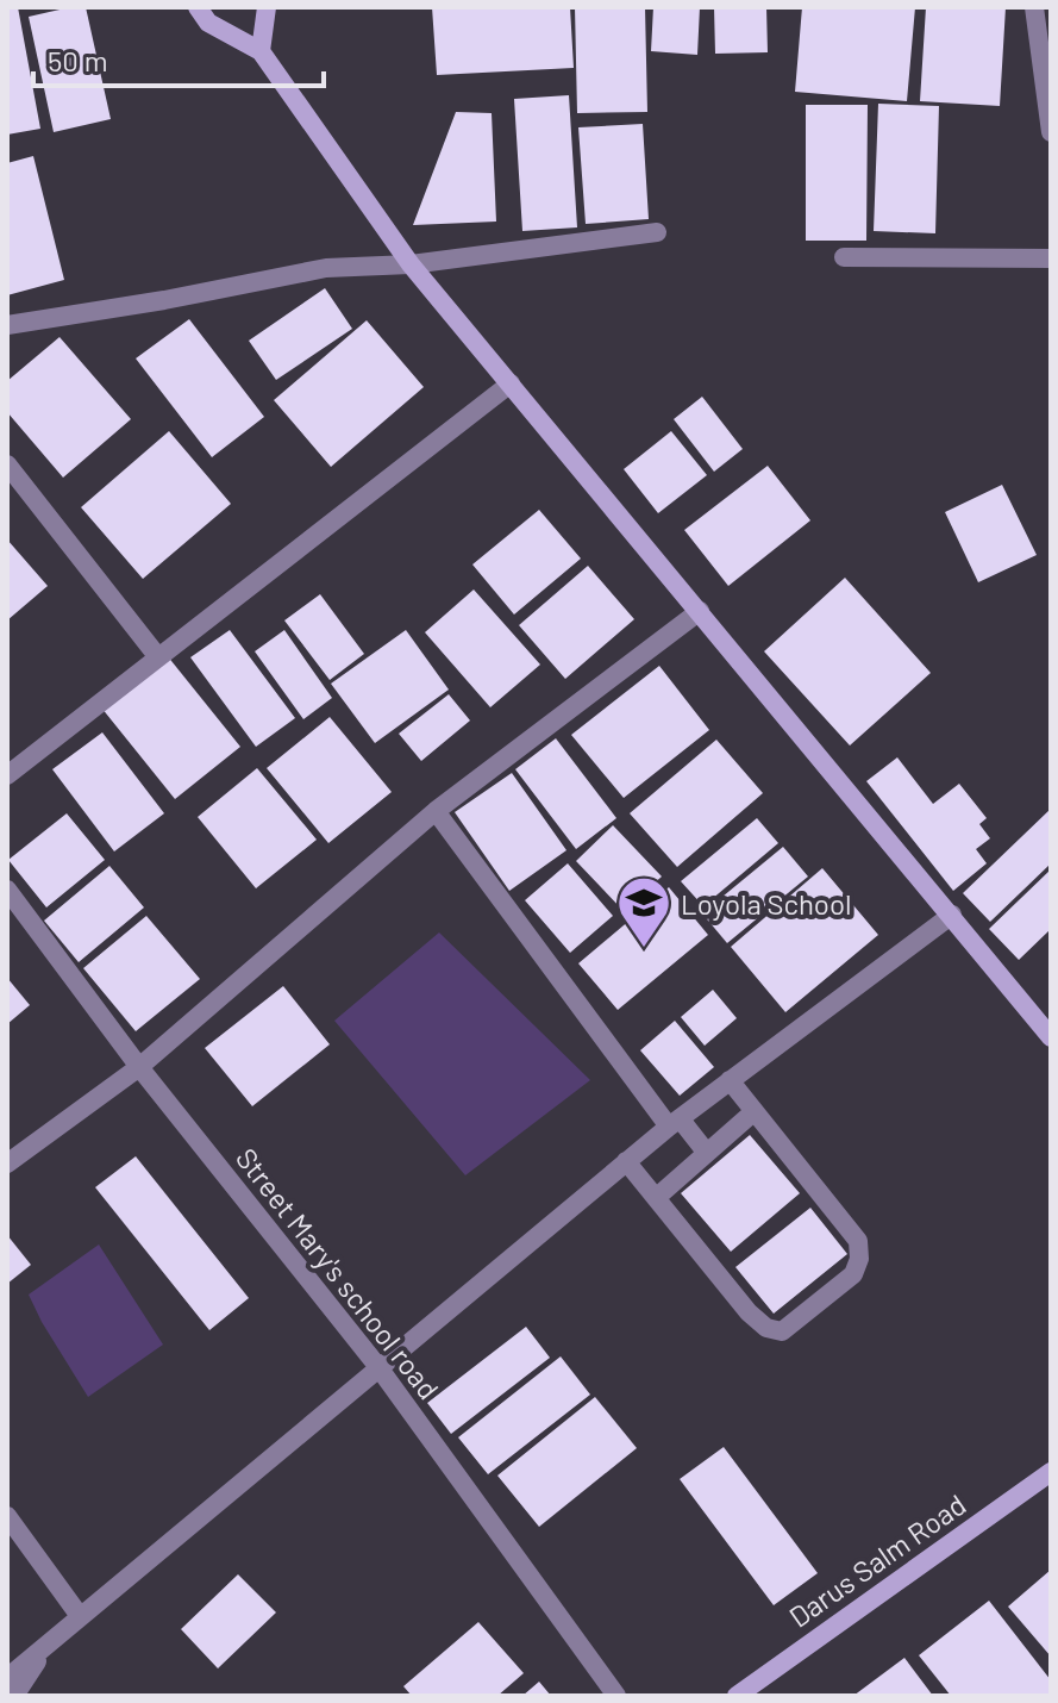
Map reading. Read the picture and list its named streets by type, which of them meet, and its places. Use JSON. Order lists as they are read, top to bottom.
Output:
{
  "streets": {
    "main road": ["Darus Salm Road"],
    "street": ["Street Mary's school road"]
  },
  "places": {
    "school or university": ["Loyola School"]
  },
  "scale_bar": "50 m"
}
